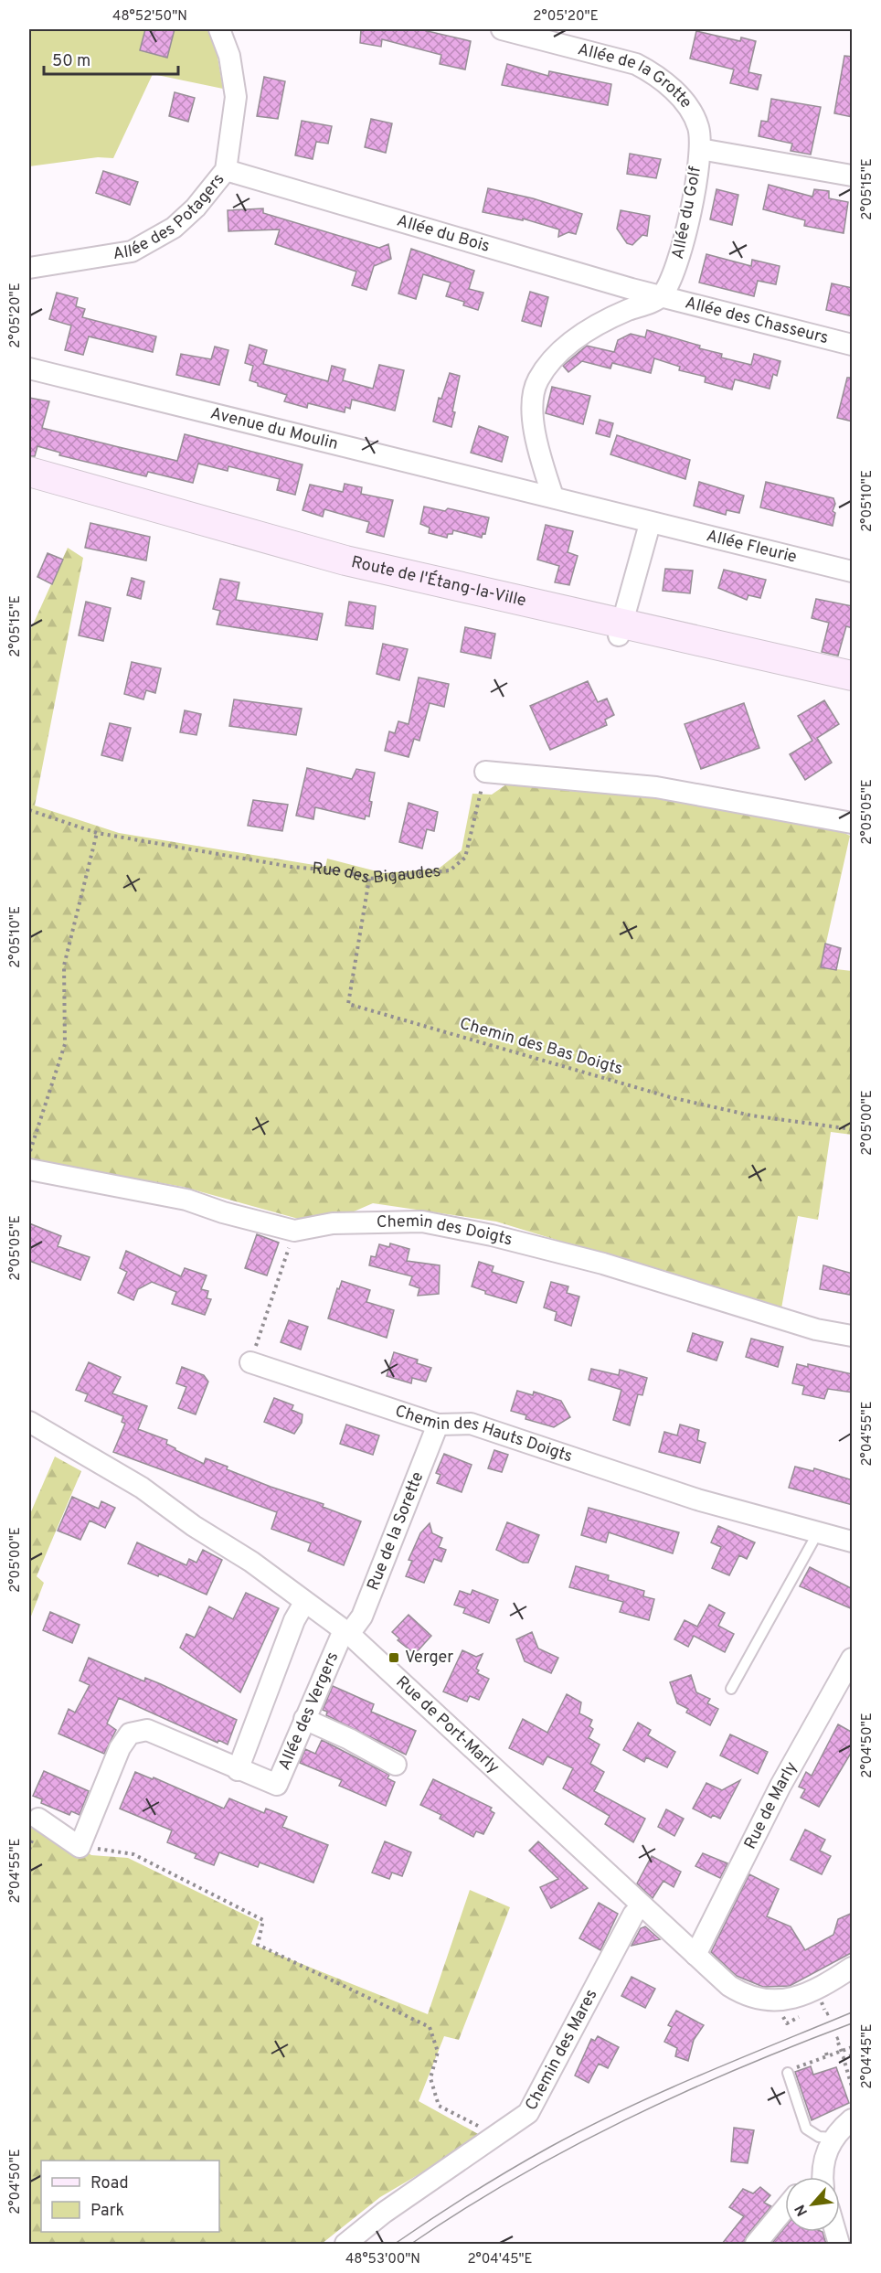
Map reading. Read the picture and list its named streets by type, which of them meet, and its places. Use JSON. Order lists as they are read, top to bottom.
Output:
{
  "streets": {
    "street": [
      "Allée de la Grotte",
      "Allée des Potagers",
      "Allée du Golf",
      "Allée du Bois",
      "Allée des Chasseurs",
      "Avenue du Moulin",
      "Allée Fleurie",
      "Route de l'Étang-la-Ville",
      "Chemin des Doigts",
      "Chemin des Hauts Doigts",
      "Rue de la Sorette",
      "Allée des Vergers",
      "Rue de Port-Marly",
      "Rue de Marly",
      "Chemin des Mares"
    ],
    "path": ["Rue des Bigaudes", "Chemin des Bas Doigts"]
  },
  "crossings": [
    ["Allée de la Grotte", "Allée du Golf"],
    ["Allée des Potagers", "Allée du Bois"],
    ["Allée du Golf", "Allée du Bois"],
    ["Allée du Golf", "Allée des Chasseurs"],
    ["Allée du Bois", "Allée des Chasseurs"],
    ["Avenue du Moulin", "Allée Fleurie"],
    ["Rue des Bigaudes", "Chemin des Bas Doigts"],
    ["Chemin des Hauts Doigts", "Rue de la Sorette"],
    ["Rue de la Sorette", "Allée des Vergers"],
    ["Rue de la Sorette", "Rue de Port-Marly"],
    ["Allée des Vergers", "Rue de Port-Marly"],
    ["Rue de Port-Marly", "Rue de Marly"],
    ["Rue de Port-Marly", "Chemin des Mares"]
  ],
  "places": {
    "transit": ["Verger"]
  },
  "legend": ["Road", "Park"],
  "scale_bar": "50 m",
  "north": "bottom left",
  "coordinates": [
    "48°52'50\"N",
    "2°05'20\"E",
    "2°05'15\"E",
    "2°05'10\"E",
    "2°05'05\"E",
    "2°05'00\"E",
    "2°04'55\"E",
    "2°04'50\"E",
    "2°04'45\"E",
    "48°53'00\"N"
  ]
}
